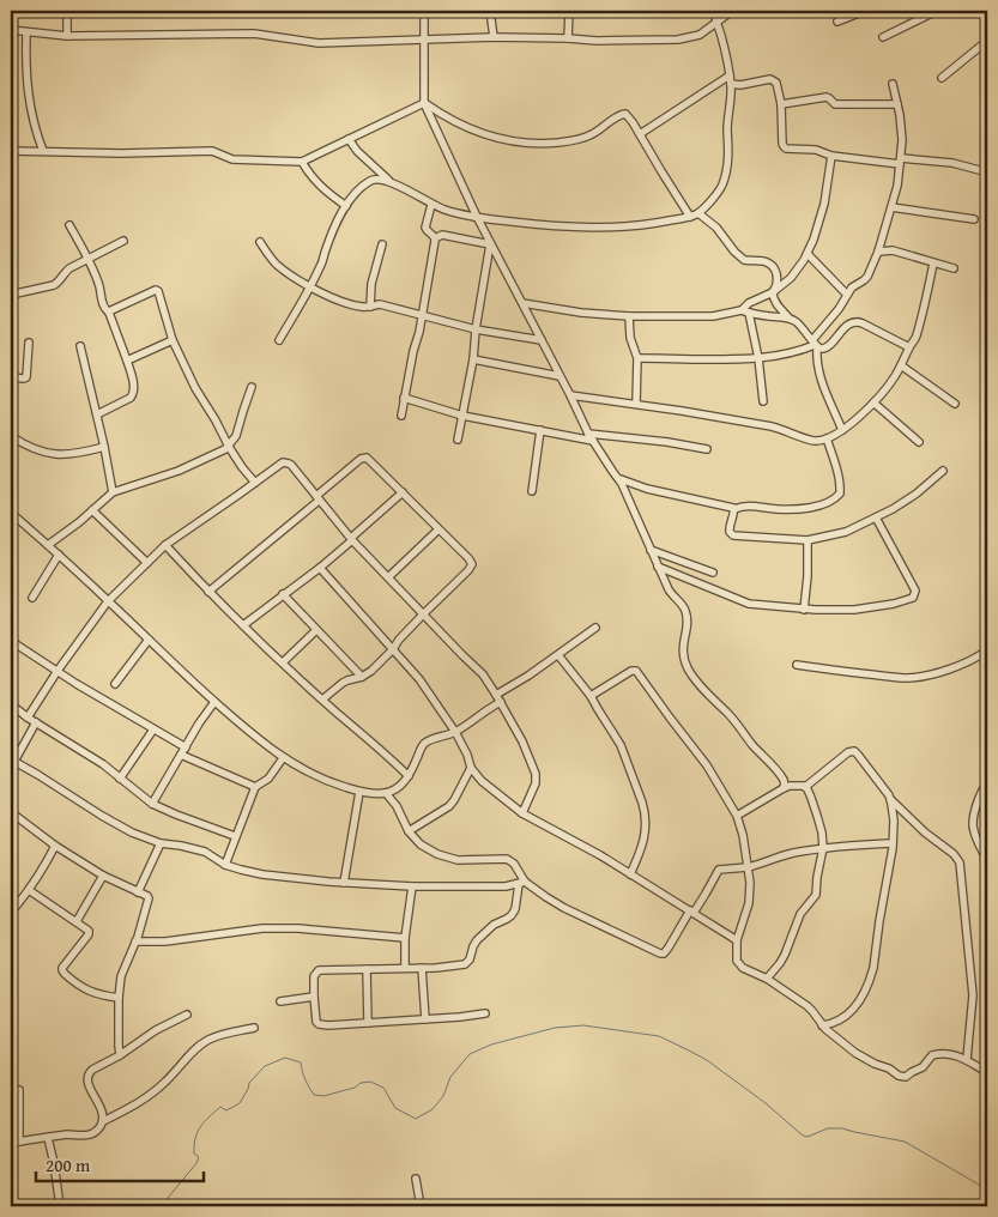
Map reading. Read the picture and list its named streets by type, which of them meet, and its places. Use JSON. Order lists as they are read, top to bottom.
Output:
{
  "scale_bar": "200 m"
}
